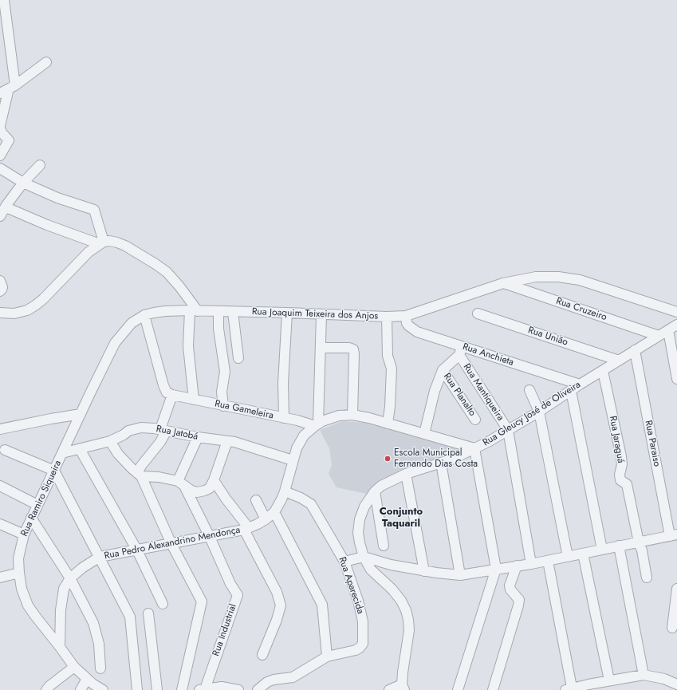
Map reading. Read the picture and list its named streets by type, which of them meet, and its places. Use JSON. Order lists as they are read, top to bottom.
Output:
{
  "streets": {
    "street": [
      "Rua Cruzeiro",
      "Rua Joaquim Teixeira dos Anjos",
      "Rua União",
      "Rua Anchieta",
      "Rua Mantiqueira",
      "Rua Planalto",
      "Rua Gameleira",
      "Rua Gleucy José de Oliveira",
      "Rua Jatobá",
      "Rua Jaraguá",
      "Rua Paraiso",
      "Rua Ramiro Siqueira",
      "Rua Pedro Alexandrino Mendonça",
      "Rua Aparecida",
      "Rua Industrial"
    ]
  },
  "crossings": [
    ["Rua Cruzeiro", "Rua Joaquim Teixeira dos Anjos"],
    ["Rua Cruzeiro", "Rua Gleucy José de Oliveira"],
    ["Rua Joaquim Teixeira dos Anjos", "Rua Anchieta"],
    ["Rua Joaquim Teixeira dos Anjos", "Rua Ramiro Siqueira"],
    ["Rua União", "Rua Gleucy José de Oliveira"],
    ["Rua Anchieta", "Rua Mantiqueira"],
    ["Rua Anchieta", "Rua Gleucy José de Oliveira"],
    ["Rua Mantiqueira", "Rua Gleucy José de Oliveira"],
    ["Rua Gameleira", "Rua Pedro Alexandrino Mendonça"],
    ["Rua Gleucy José de Oliveira", "Rua Jaraguá"],
    ["Rua Gleucy José de Oliveira", "Rua Paraiso"],
    ["Rua Gleucy José de Oliveira", "Rua Pedro Alexandrino Mendonça"],
    ["Rua Jatobá", "Rua Ramiro Siqueira"],
    ["Rua Jatobá", "Rua Pedro Alexandrino Mendonça"],
    ["Rua Ramiro Siqueira", "Rua Pedro Alexandrino Mendonça"],
    ["Rua Pedro Alexandrino Mendonça", "Rua Aparecida"],
    ["Rua Pedro Alexandrino Mendonça", "Rua Industrial"]
  ],
  "districts": ["Conjunto Taquaril"],
  "places": ["Escola Municipal Fernando Dias Costa"]
}
